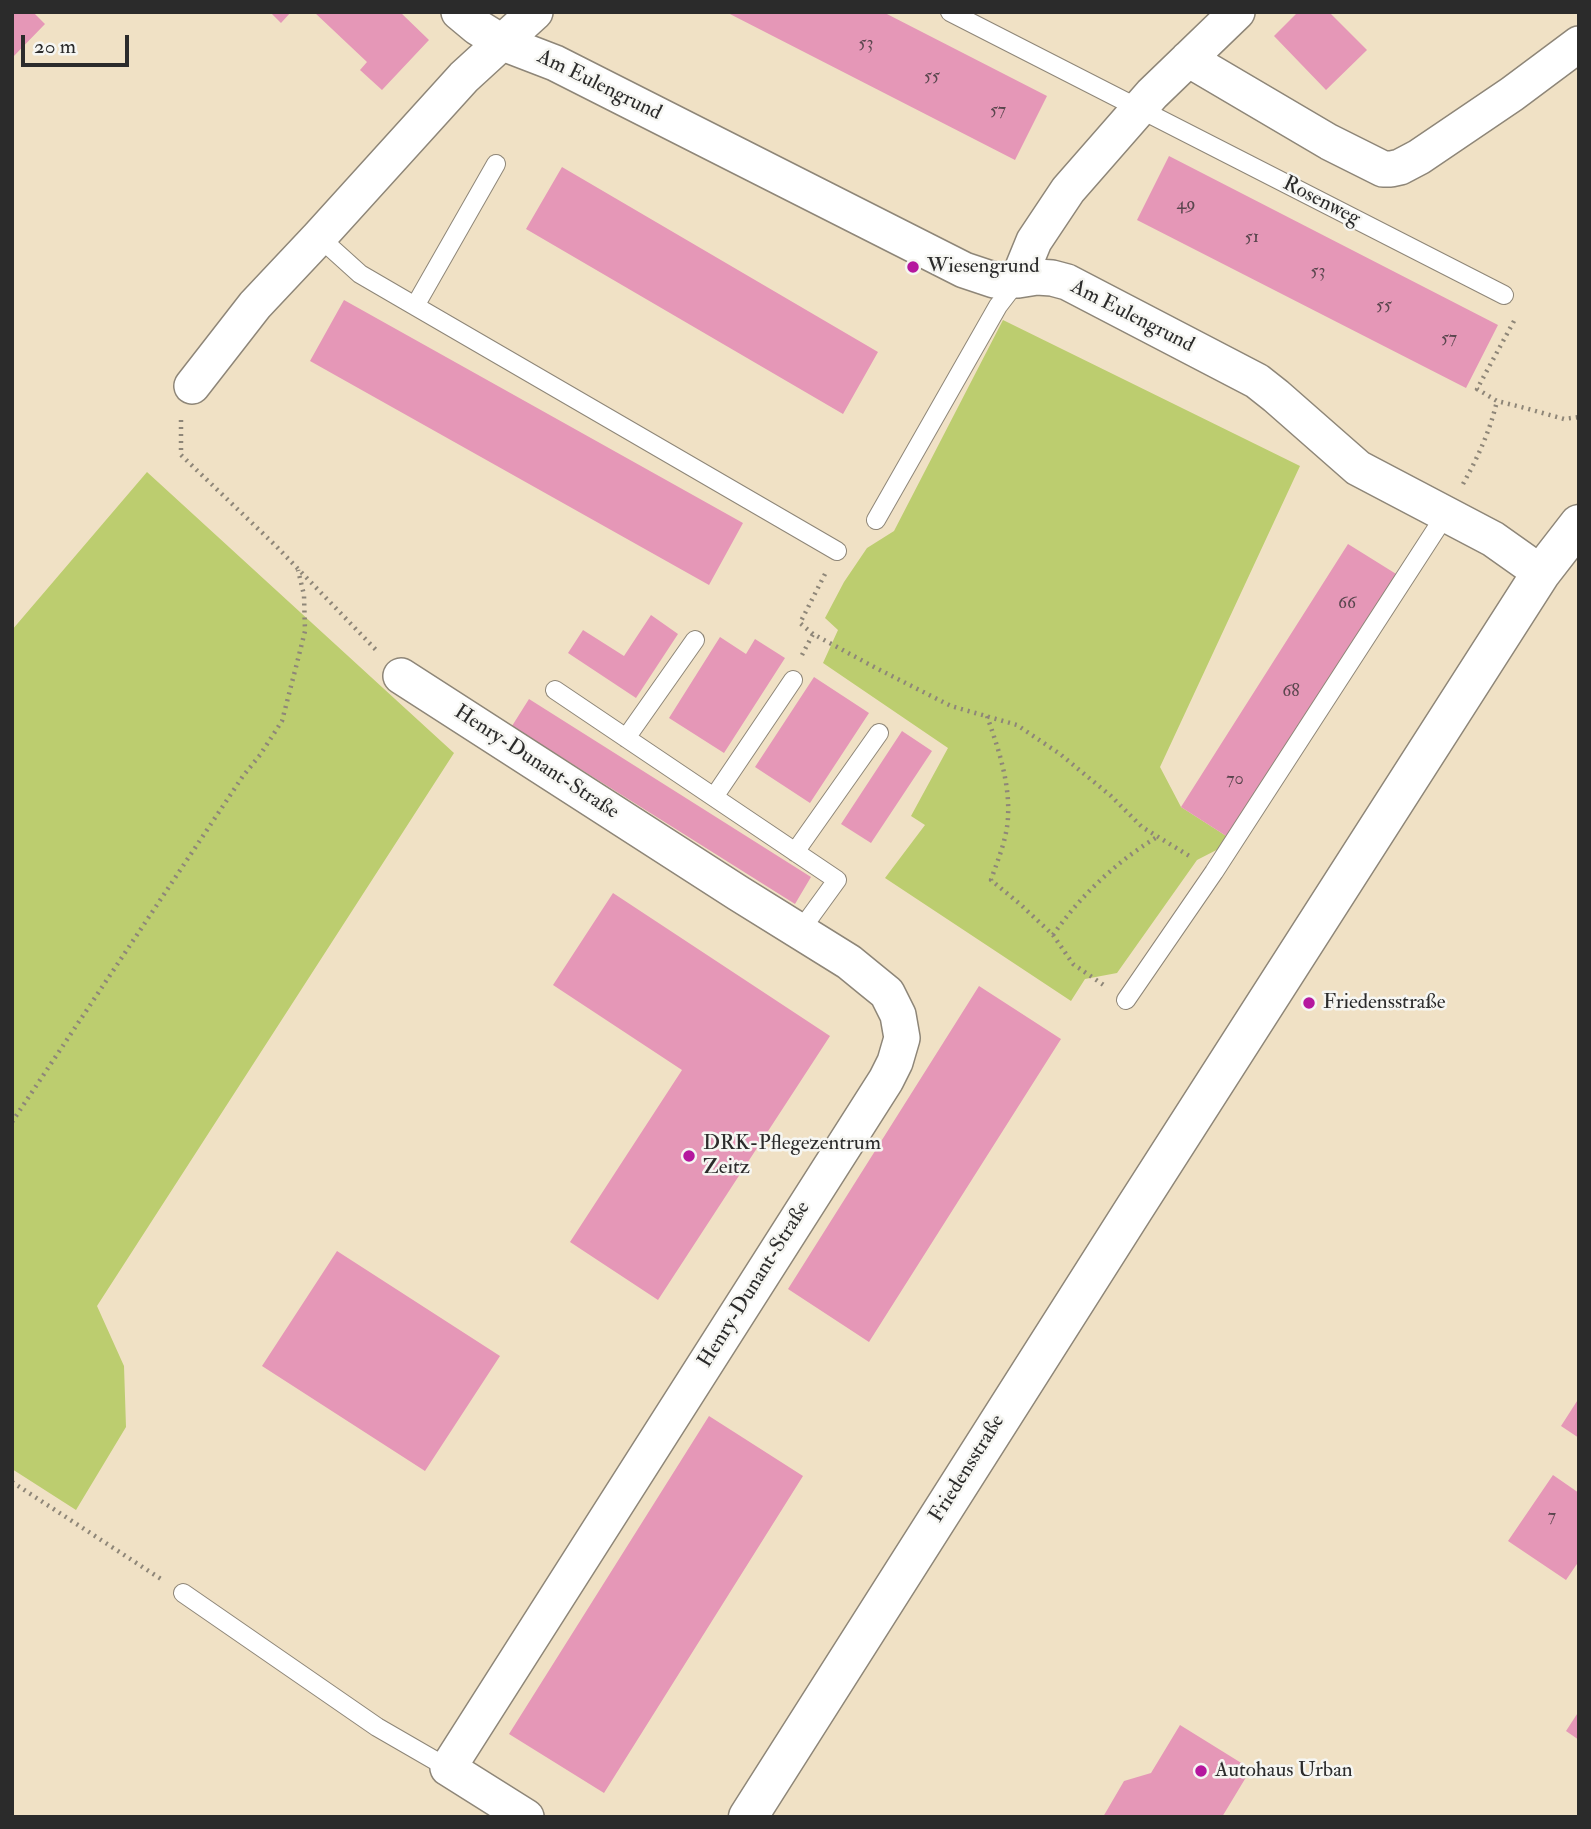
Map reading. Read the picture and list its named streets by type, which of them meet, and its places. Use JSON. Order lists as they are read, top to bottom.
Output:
{
  "streets": {
    "street": ["Am Eulengrund", "Henry-Dunant-Straße", "Friedensstraße"],
    "lane": ["Rosenweg"]
  },
  "crossings": [
    ["Am Eulengrund", "Friedensstraße"]
  ],
  "places": [
    "Wiesengrund",
    "Friedensstraße",
    "DRK-Pflegezentrum Zeitz",
    "Autohaus Urban"
  ],
  "house_numbers": [
    "53",
    "55",
    "57",
    "49",
    "51",
    "53",
    "55",
    "57",
    "66",
    "68",
    "70",
    "7"
  ],
  "scale_bar": "20 m"
}
